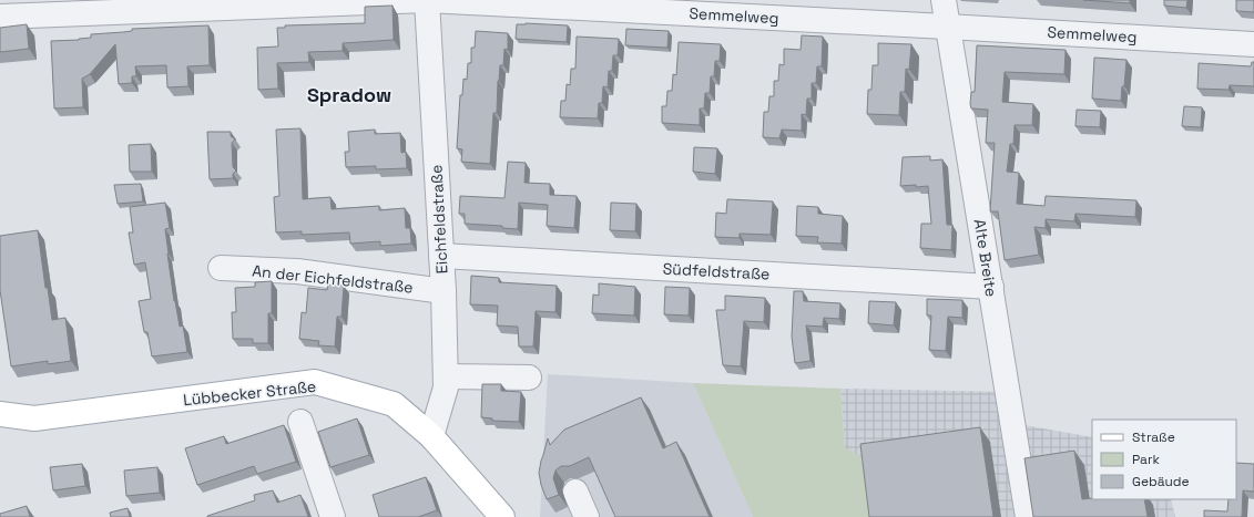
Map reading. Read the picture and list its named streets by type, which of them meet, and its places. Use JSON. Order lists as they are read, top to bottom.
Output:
{
  "streets": {
    "main road": ["Lübbecker Straße"],
    "street": [
      "Semmelweg",
      "Eichfeldstraße",
      "Alte Breite",
      "Südfeldstraße",
      "An der Eichfeldstraße"
    ]
  },
  "crossings": [
    ["Semmelweg", "Eichfeldstraße"],
    ["Semmelweg", "Alte Breite"],
    ["Eichfeldstraße", "Südfeldstraße"],
    ["Eichfeldstraße", "An der Eichfeldstraße"],
    ["Eichfeldstraße", "Lübbecker Straße"],
    ["Alte Breite", "Südfeldstraße"]
  ],
  "districts": ["Spradow"],
  "legend": ["Straße", "Park", "Gebäude"]
}
